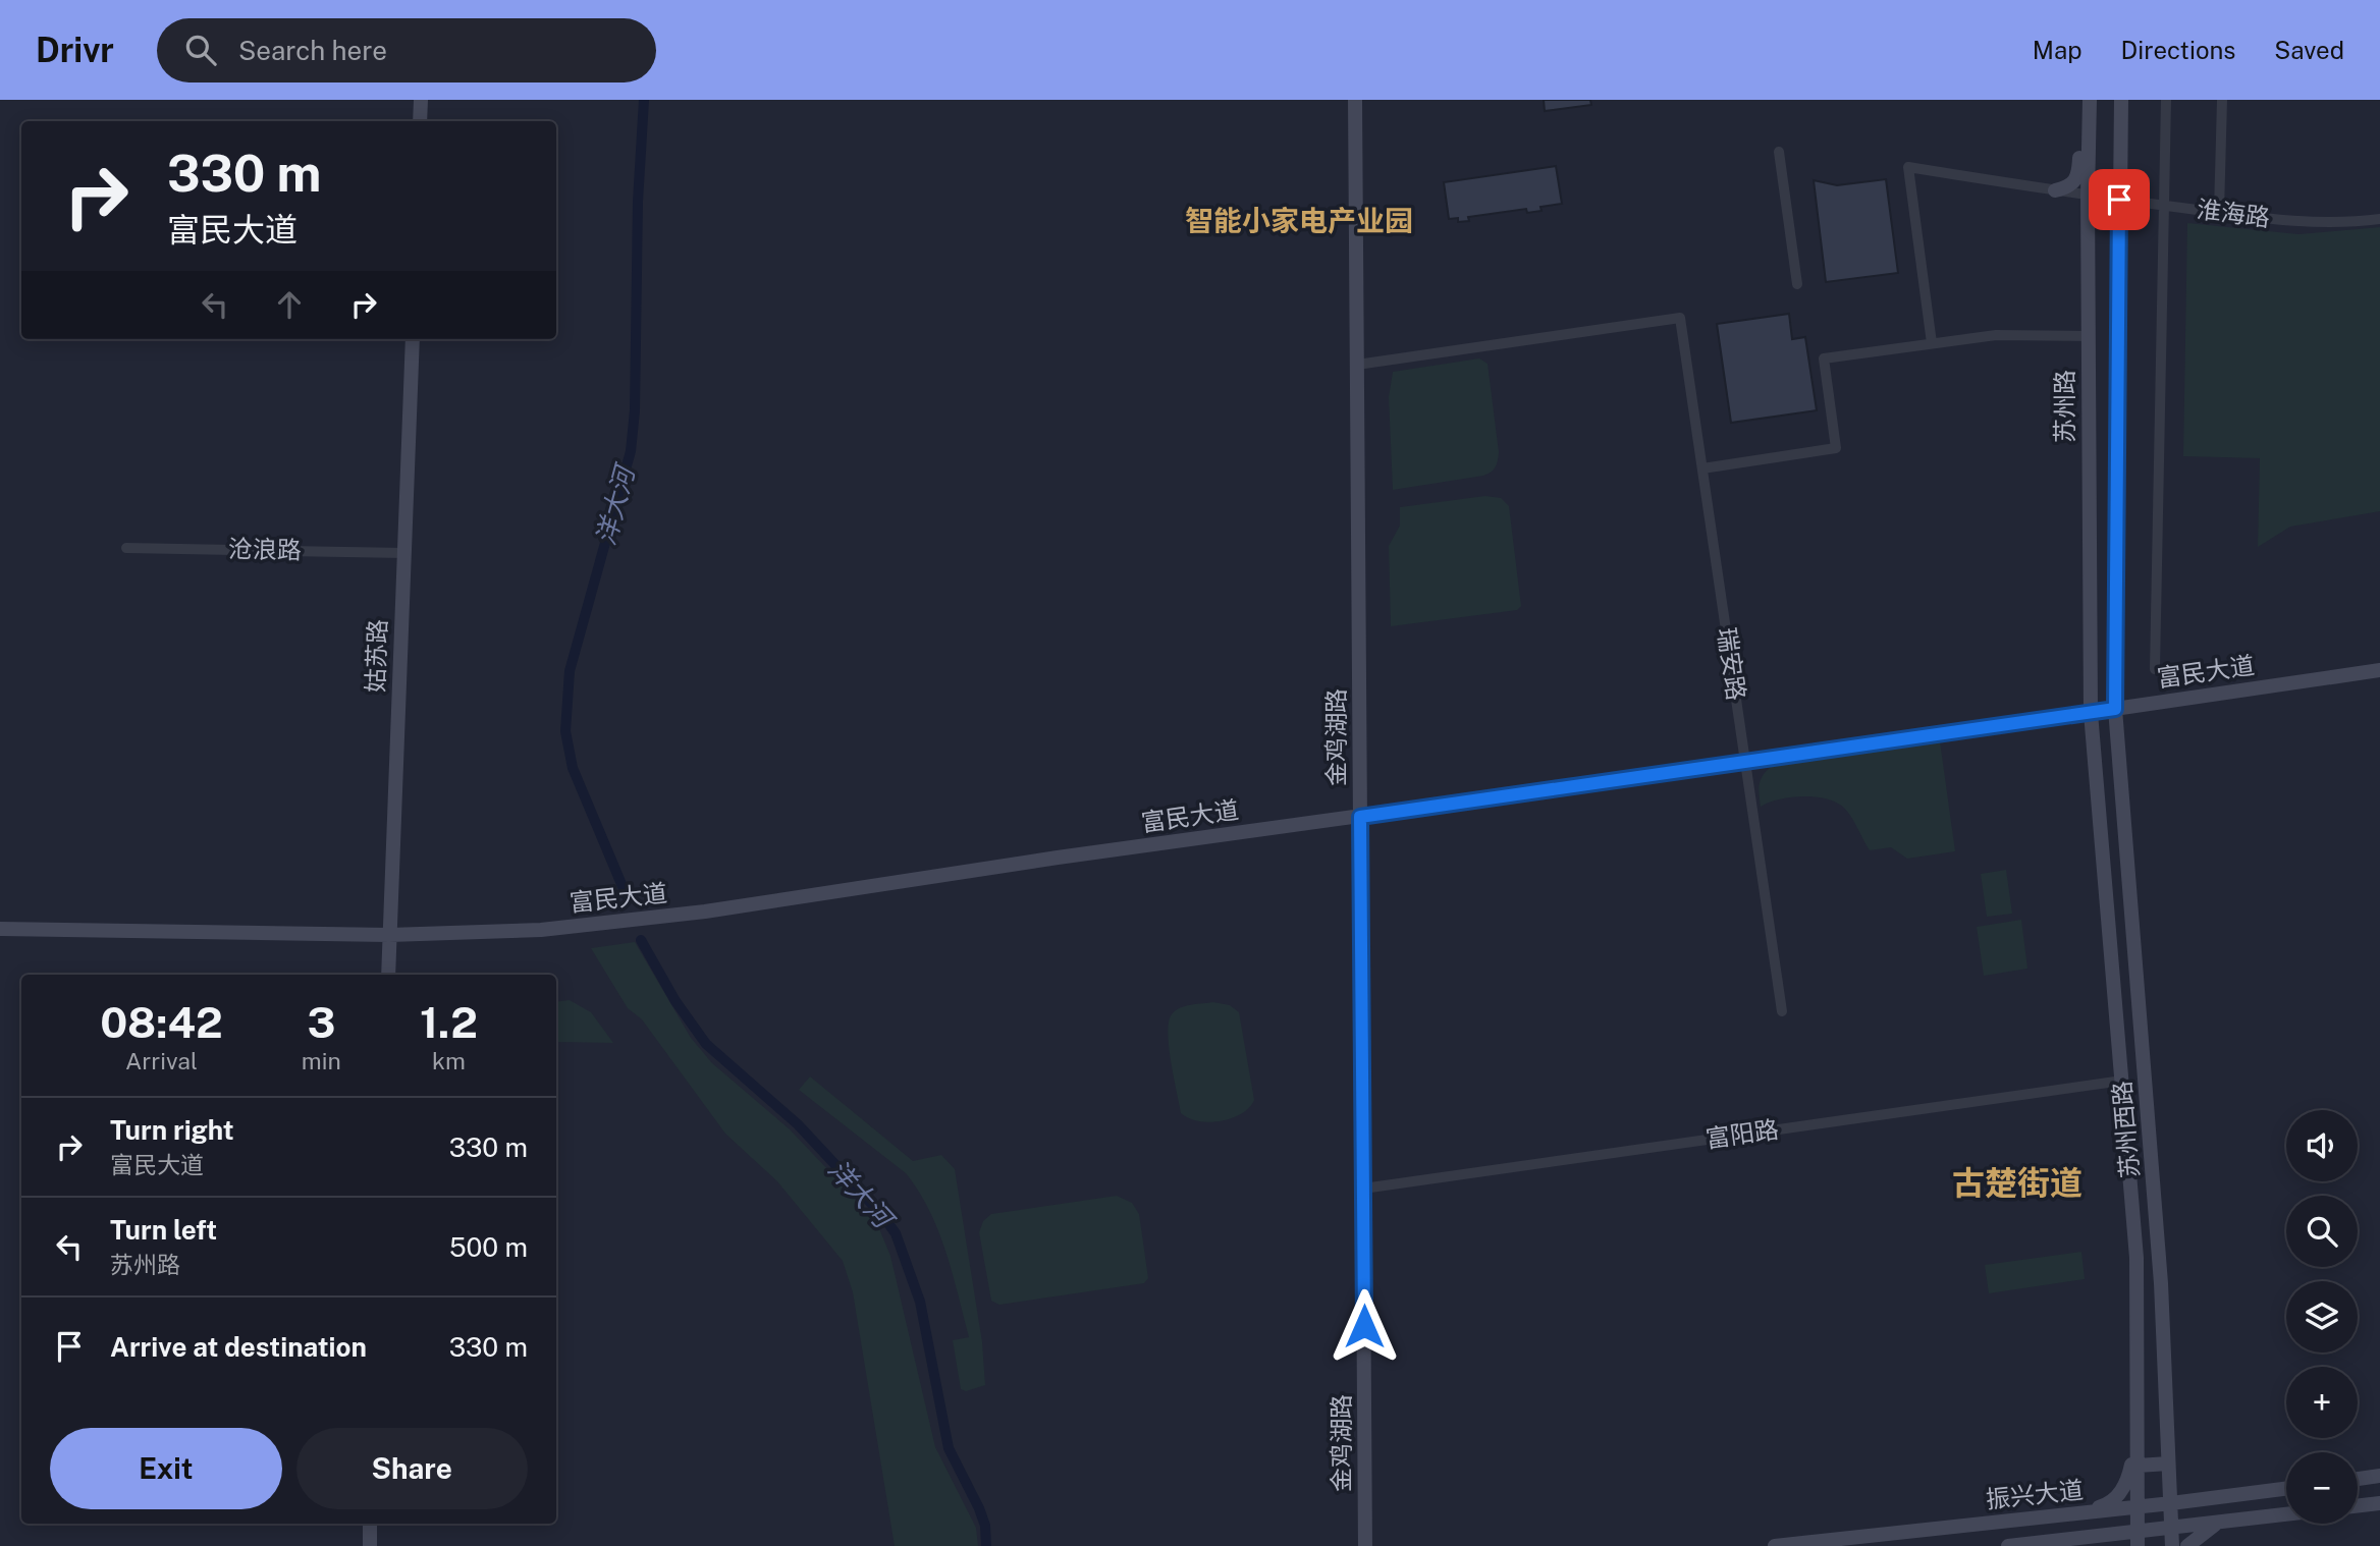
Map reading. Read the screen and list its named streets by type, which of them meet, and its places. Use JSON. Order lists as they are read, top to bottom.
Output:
{
  "streets": {
    "street": [
      "淮海路",
      "苏州路",
      "沧浪路",
      "姑苏路",
      "瑞安路",
      "富民大道",
      "金鸡湖路",
      "苏州西路",
      "富阳路",
      "振兴大道"
    ]
  },
  "crossings": [
    ["淮海路", "苏州路"],
    ["苏州路", "富民大道"],
    ["苏州路", "苏州西路"],
    ["沧浪路", "姑苏路"],
    ["姑苏路", "富民大道"],
    ["瑞安路", "富民大道"],
    ["瑞安路", "金鸡湖路"],
    ["富民大道", "金鸡湖路"],
    ["富民大道", "苏州西路"],
    ["金鸡湖路", "富阳路"],
    ["苏州西路", "富阳路"],
    ["苏州西路", "振兴大道"]
  ],
  "districts": ["智能小家电产业园", "古楚街道"],
  "water": ["洋大河"],
  "page": {
    "header": "Drivr",
    "search": "Search here",
    "nav": ["Map", "Directions", "Saved"],
    "turn": ["330 m", "富民大道"],
    "eta": [
      "08:42",
      "Arrival",
      "3",
      "min",
      "1.2",
      "km"
    ],
    "list": [
      {
        "name": "Turn right",
        "note": "富民大道",
        "value": "330 m"
      },
      {
        "name": "Turn left",
        "note": "苏州路",
        "value": "500 m"
      },
      {
        "name": "Arrive at destination",
        "value": "330 m"
      }
    ],
    "map_buttons": ["+", "−"],
    "buttons": ["Exit", "Share"]
  }
}
